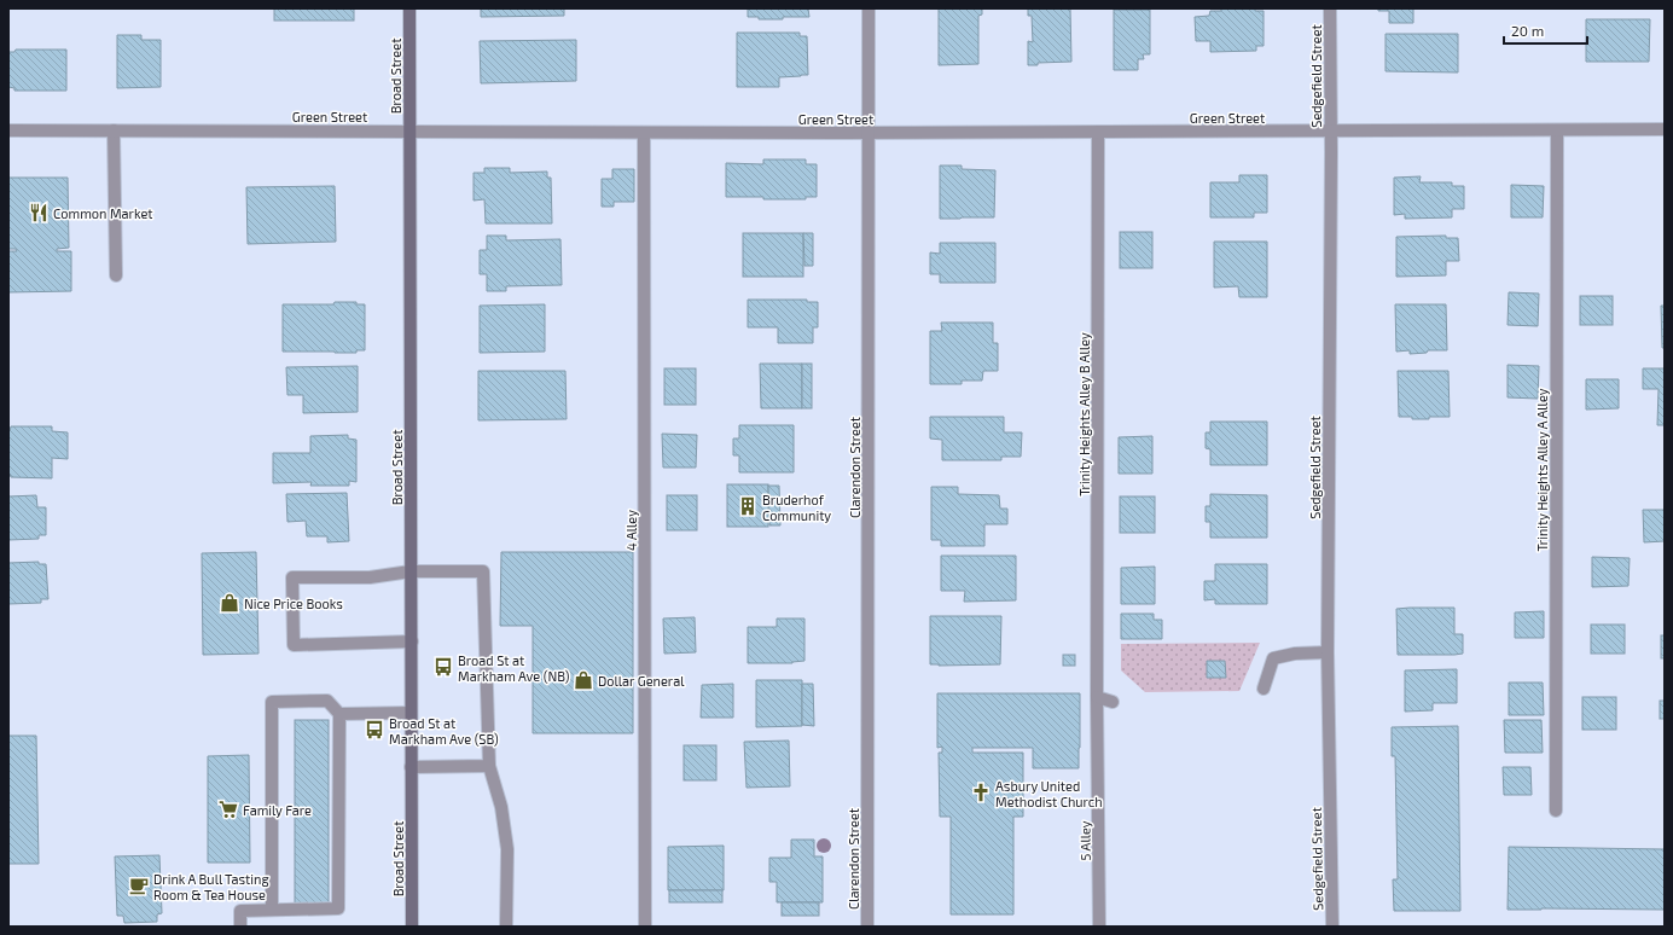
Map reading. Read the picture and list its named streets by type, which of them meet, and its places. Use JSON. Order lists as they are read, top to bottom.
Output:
{
  "streets": {
    "street": [
      "Broad Street",
      "Sedgefield Street",
      "Green Street",
      "Trinity Heights Alley B Alley",
      "Clarendon Street",
      "Trinity Heights Alley A Alley",
      "4 Alley",
      "5 Alley"
    ]
  },
  "crossings": [
    ["Broad Street", "Green Street"],
    ["Sedgefield Street", "Green Street"],
    ["Green Street", "Trinity Heights Alley B Alley"],
    ["Green Street", "Clarendon Street"],
    ["Green Street", "Trinity Heights Alley A Alley"],
    ["Green Street", "4 Alley"],
    ["Trinity Heights Alley B Alley", "5 Alley"]
  ],
  "places": {
    "restaurant": ["Common Market"],
    "building": ["Bruderhof Community"],
    "shop": ["Nice Price Books", "Dollar General"],
    "bus stop": ["Broad St at Markham Ave (NB)", "Broad St at Markham Ave (SB)"],
    "church": ["Asbury United Methodist Church"],
    "supermarket": ["Family Fare"],
    "cafe": ["Drink A Bull Tasting Room & Tea House"]
  },
  "scale_bar": "20 m"
}
